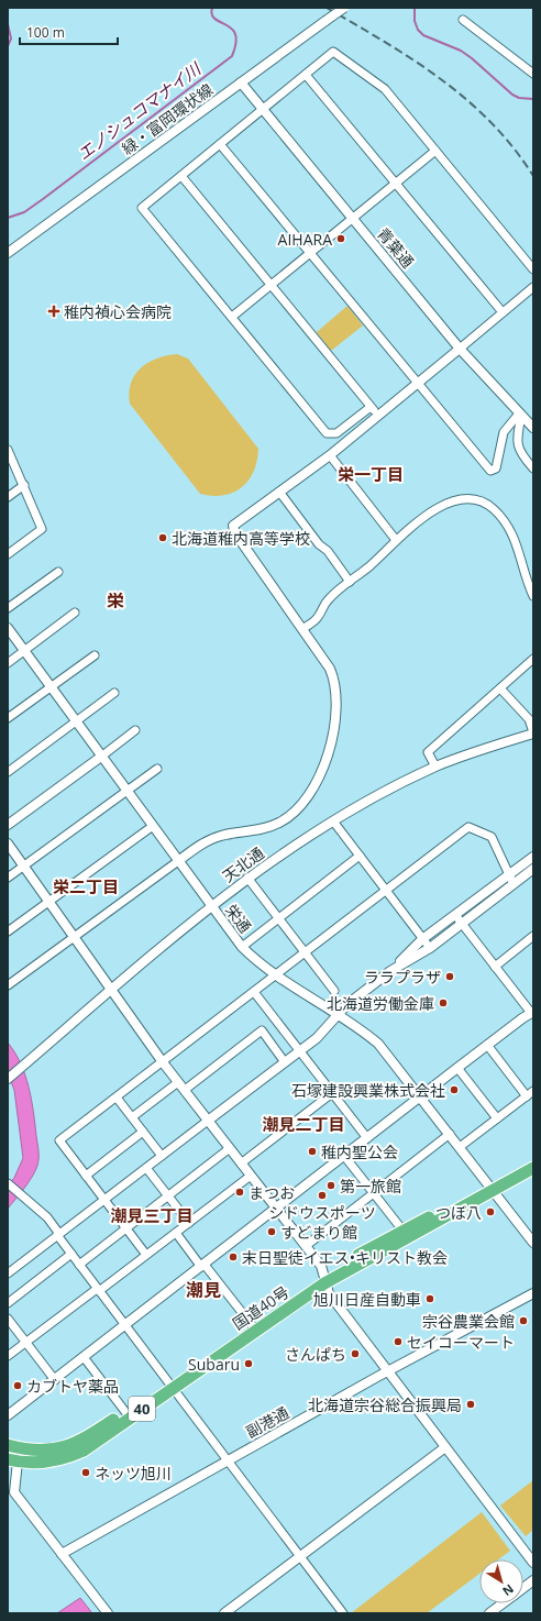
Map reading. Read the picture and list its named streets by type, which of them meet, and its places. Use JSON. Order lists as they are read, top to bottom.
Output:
{
  "streets": {
    "highway": ["国道40号", "40"],
    "street": [
      "緑・富岡環状線",
      "青葉通",
      "天北通",
      "栄通",
      "副港通"
    ]
  },
  "crossings": [
    ["緑・富岡環状線", "青葉通"],
    ["天北通", "栄通"],
    ["栄通", "国道40号"]
  ],
  "districts": [
    "栄一丁目",
    "栄",
    "栄二丁目",
    "潮見二丁目",
    "潮見三丁目",
    "潮見"
  ],
  "water": ["エノシュコマナイ川"],
  "places": {
    "other": [
      "AIHARA",
      "北海道稚内高等学校",
      "ララプラザ",
      "北海道労働金庫",
      "石塚建設興業株式会社",
      "稚内聖公会",
      "第一旅館",
      "まつお",
      "シドウスポーツ",
      "つぼ八",
      "すどまり館",
      "末日聖徒イエス•キリスト教会",
      "旭川日産自動車",
      "宗谷農業会館",
      "セイコーマート",
      "さんぱち",
      "Subaru",
      "カブトヤ薬品",
      "北海道宗谷総合振興局",
      "ネッツ旭川"
    ],
    "health": ["稚内禎心会病院"]
  },
  "scale_bar": "100 m",
  "north": "bottom right"
}
